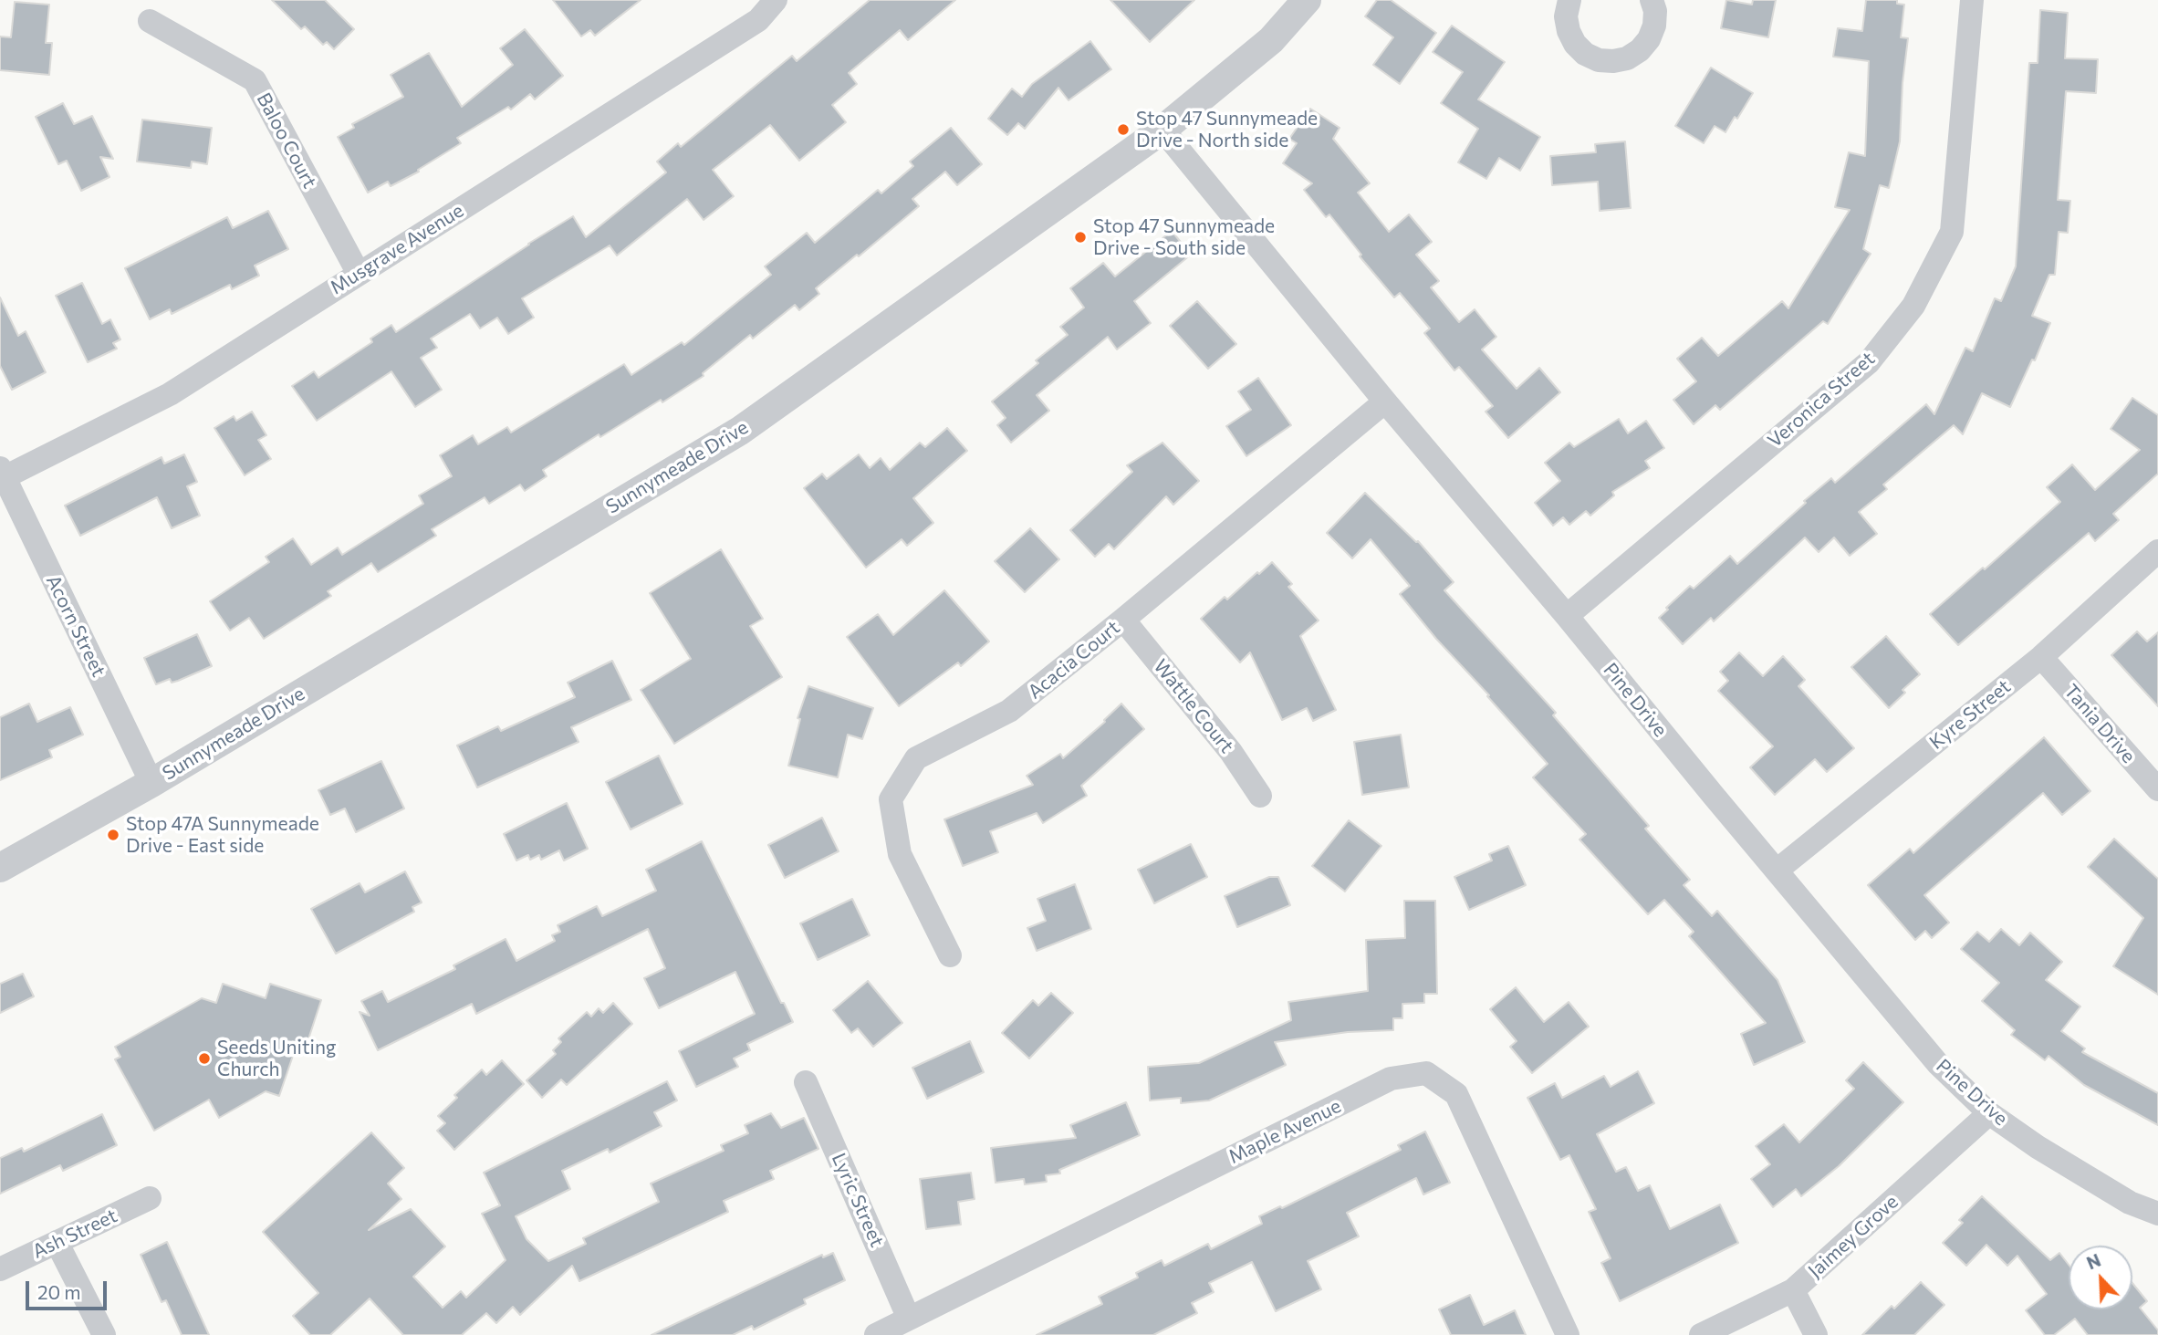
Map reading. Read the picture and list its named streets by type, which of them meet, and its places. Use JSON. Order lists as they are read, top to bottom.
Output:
{
  "streets": {
    "street": [
      "Baloo Court",
      "Musgrave Avenue",
      "Veronica Street",
      "Sunnymeade Drive",
      "Acorn Street",
      "Acacia Court",
      "Pine Drive",
      "Wattle Court",
      "Kyre Street",
      "Tania Drive",
      "Maple Avenue",
      "Lyric Street",
      "Ash Street",
      "Jaimey Grove"
    ]
  },
  "crossings": [
    ["Baloo Court", "Musgrave Avenue"],
    ["Musgrave Avenue", "Acorn Street"],
    ["Veronica Street", "Pine Drive"],
    ["Sunnymeade Drive", "Acorn Street"],
    ["Sunnymeade Drive", "Pine Drive"],
    ["Acacia Court", "Pine Drive"],
    ["Acacia Court", "Wattle Court"],
    ["Pine Drive", "Kyre Street"],
    ["Pine Drive", "Jaimey Grove"],
    ["Kyre Street", "Tania Drive"],
    ["Maple Avenue", "Lyric Street"]
  ],
  "places": [
    "Stop 47 Sunnymeade Drive - North side",
    "Stop 47 Sunnymeade Drive - South side",
    "Stop 47A Sunnymeade Drive - East side",
    "Seeds Uniting Church"
  ],
  "scale_bar": "20 m",
  "north": "top left"
}
